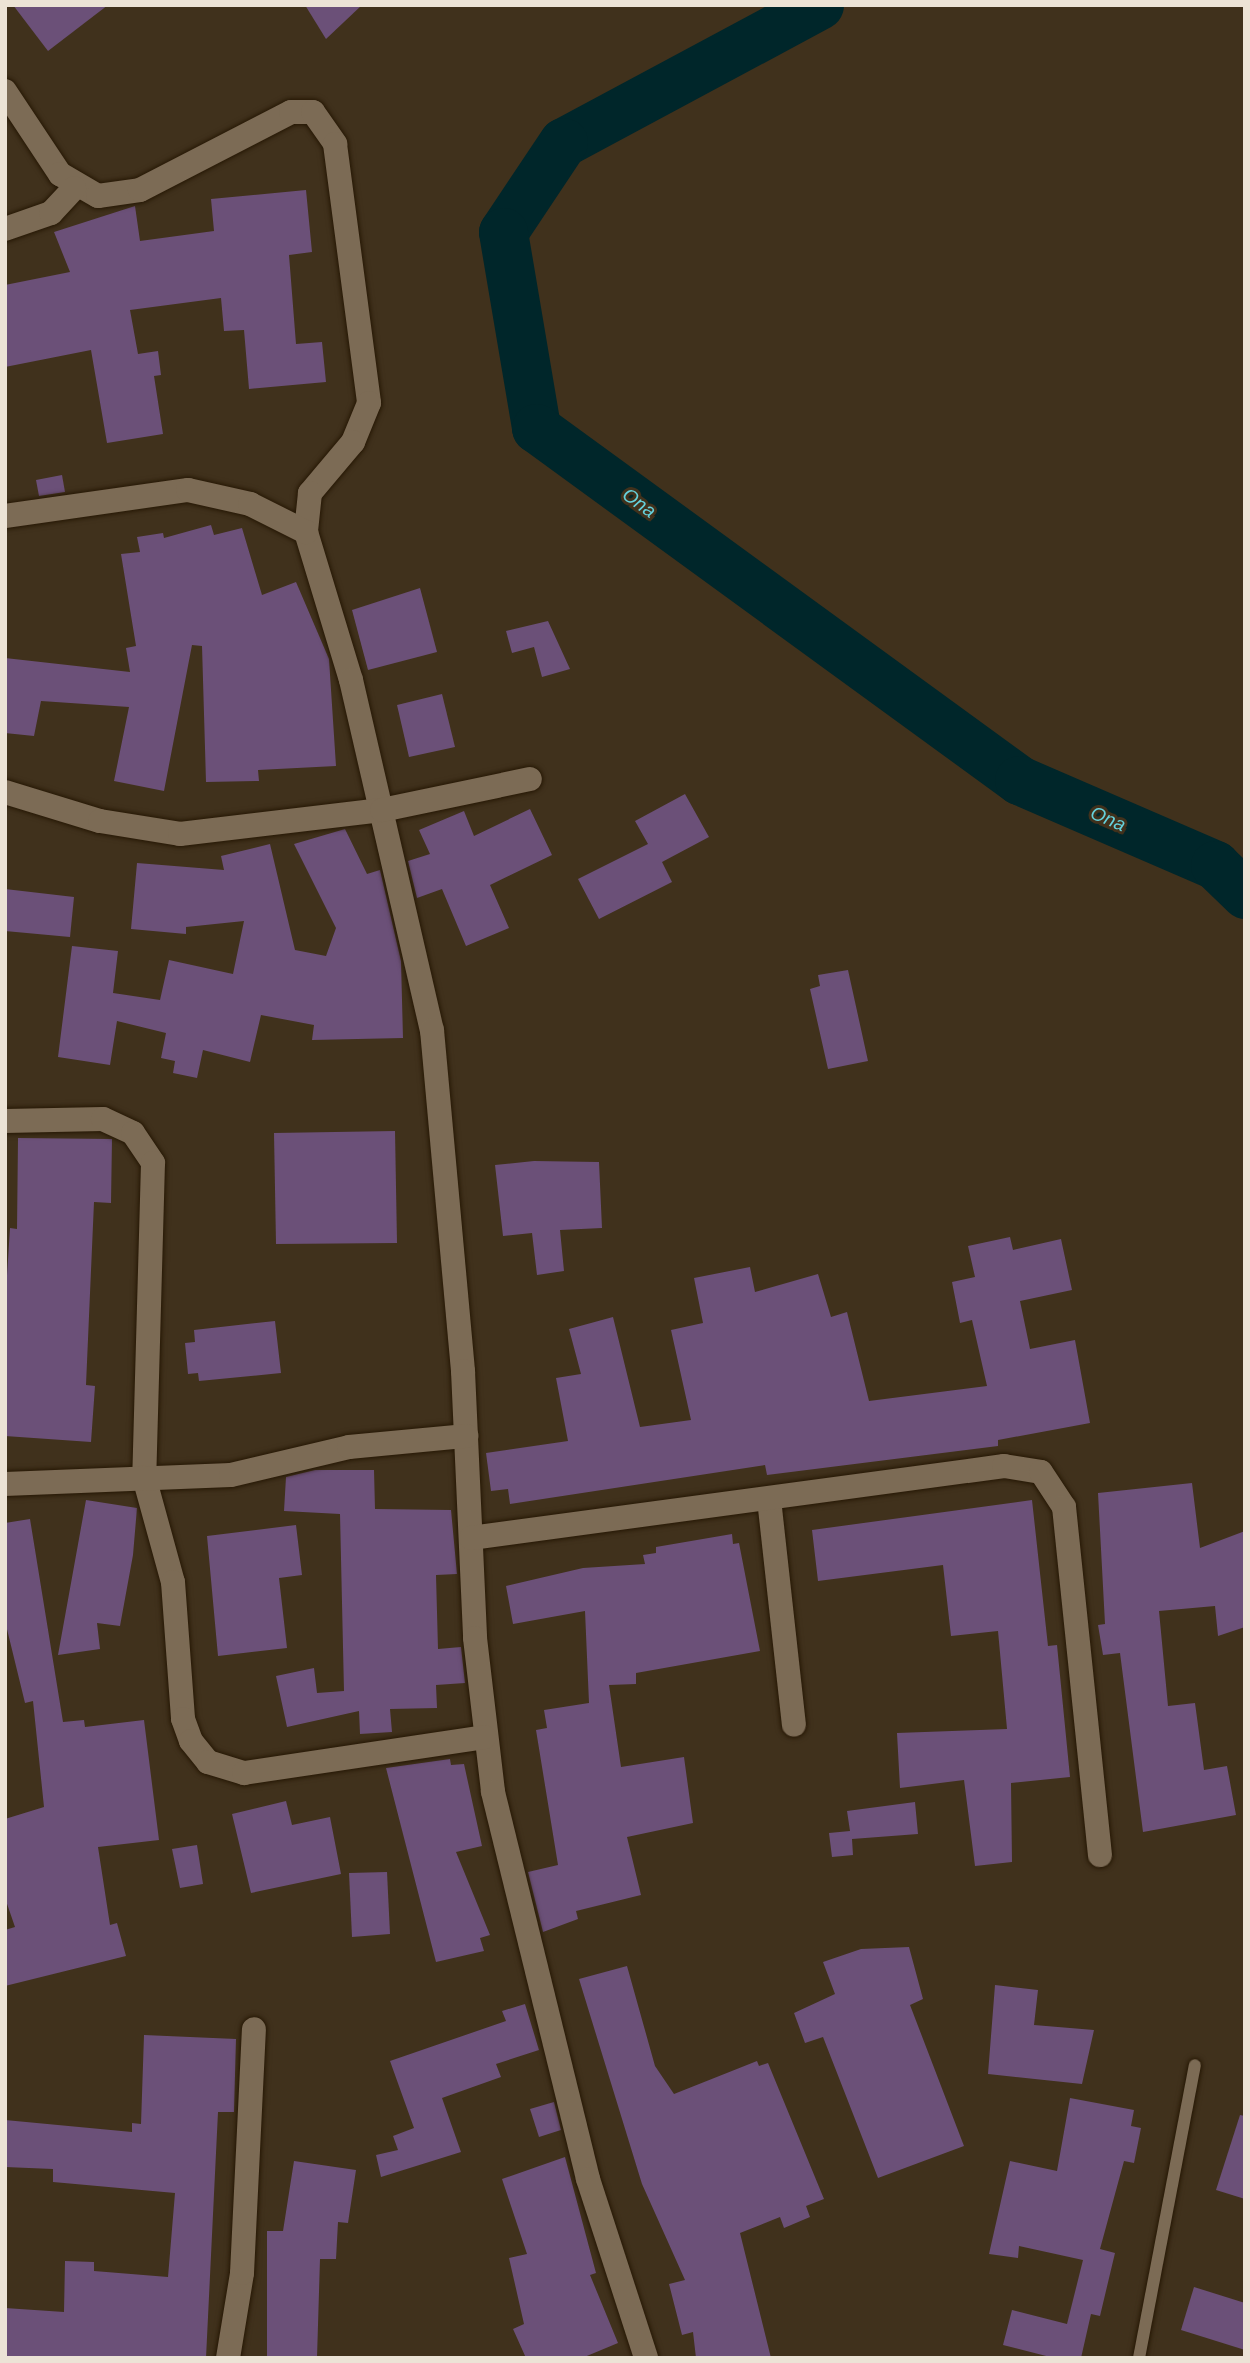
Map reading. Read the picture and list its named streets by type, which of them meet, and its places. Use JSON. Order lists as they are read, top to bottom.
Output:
{
  "water": ["Ona"]
}
